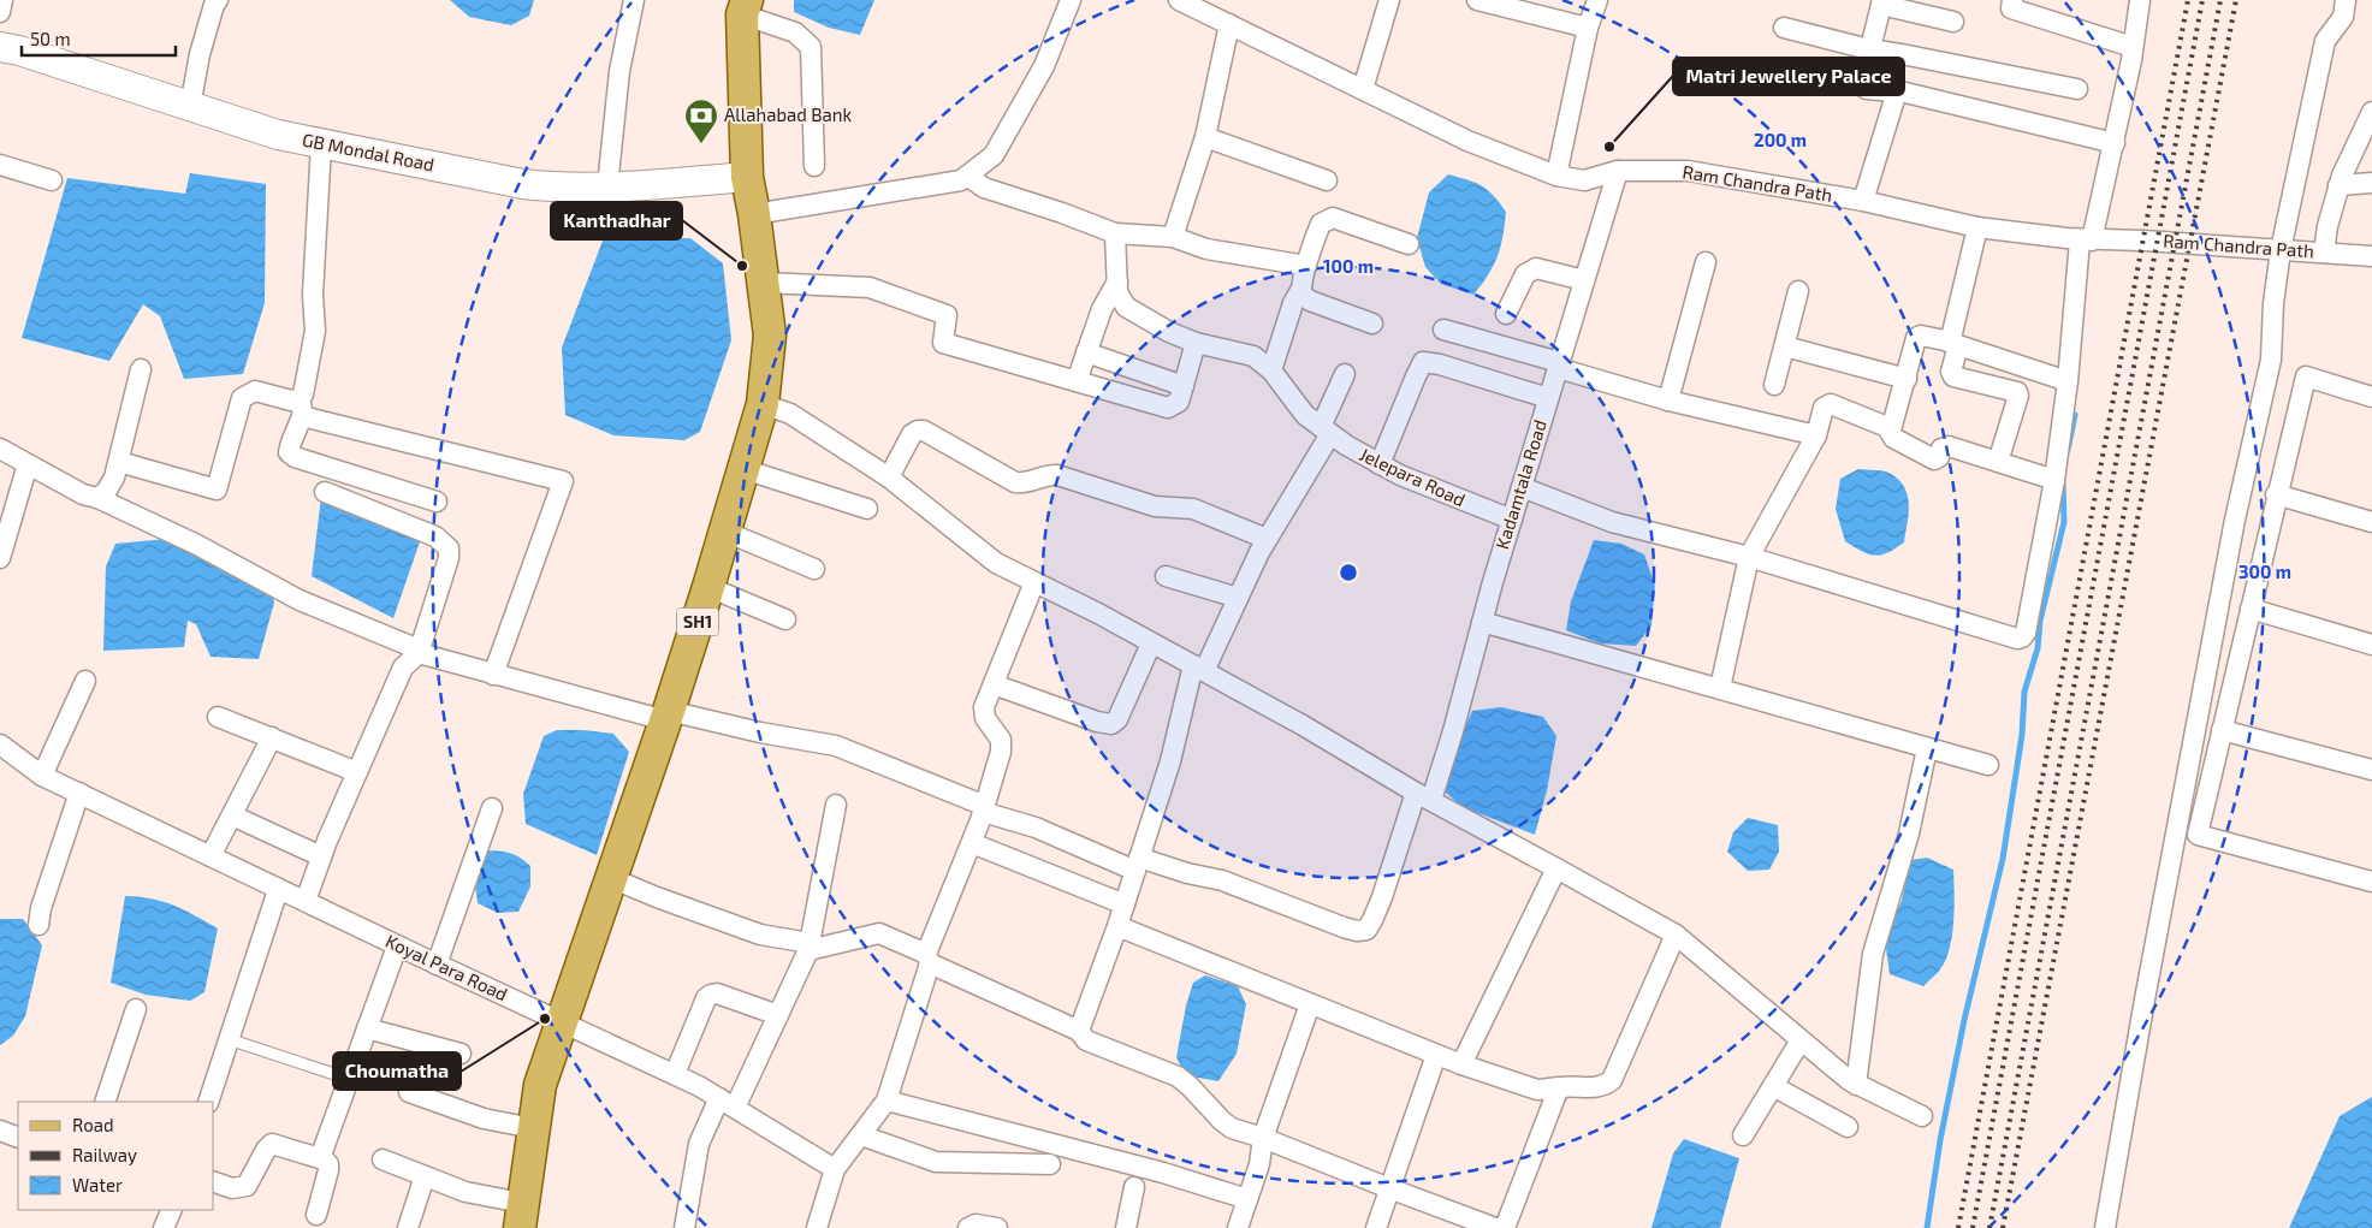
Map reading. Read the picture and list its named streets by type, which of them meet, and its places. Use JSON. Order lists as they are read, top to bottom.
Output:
{
  "streets": {
    "main road": ["SH1"],
    "street": [
      "GB Mondal Road",
      "Ram Chandra Path",
      "Jelepara Road",
      "Kadamtala Road",
      "Koyal Para Road"
    ]
  },
  "crossings": [
    ["GB Mondal Road", "SH1"],
    ["Ram Chandra Path", "Kadamtala Road"],
    ["Jelepara Road", "Kadamtala Road"],
    ["SH1", "Koyal Para Road"]
  ],
  "places": {
    "bank": ["Allahabad Bank"],
    "other": ["Matri Jewellery Palace", "Kanthadhar", "Choumatha"]
  },
  "legend": ["Road", "Railway", "Water"],
  "scale_bar": "50 m",
  "rings": ["200 m", "100 m", "300 m"]
}
